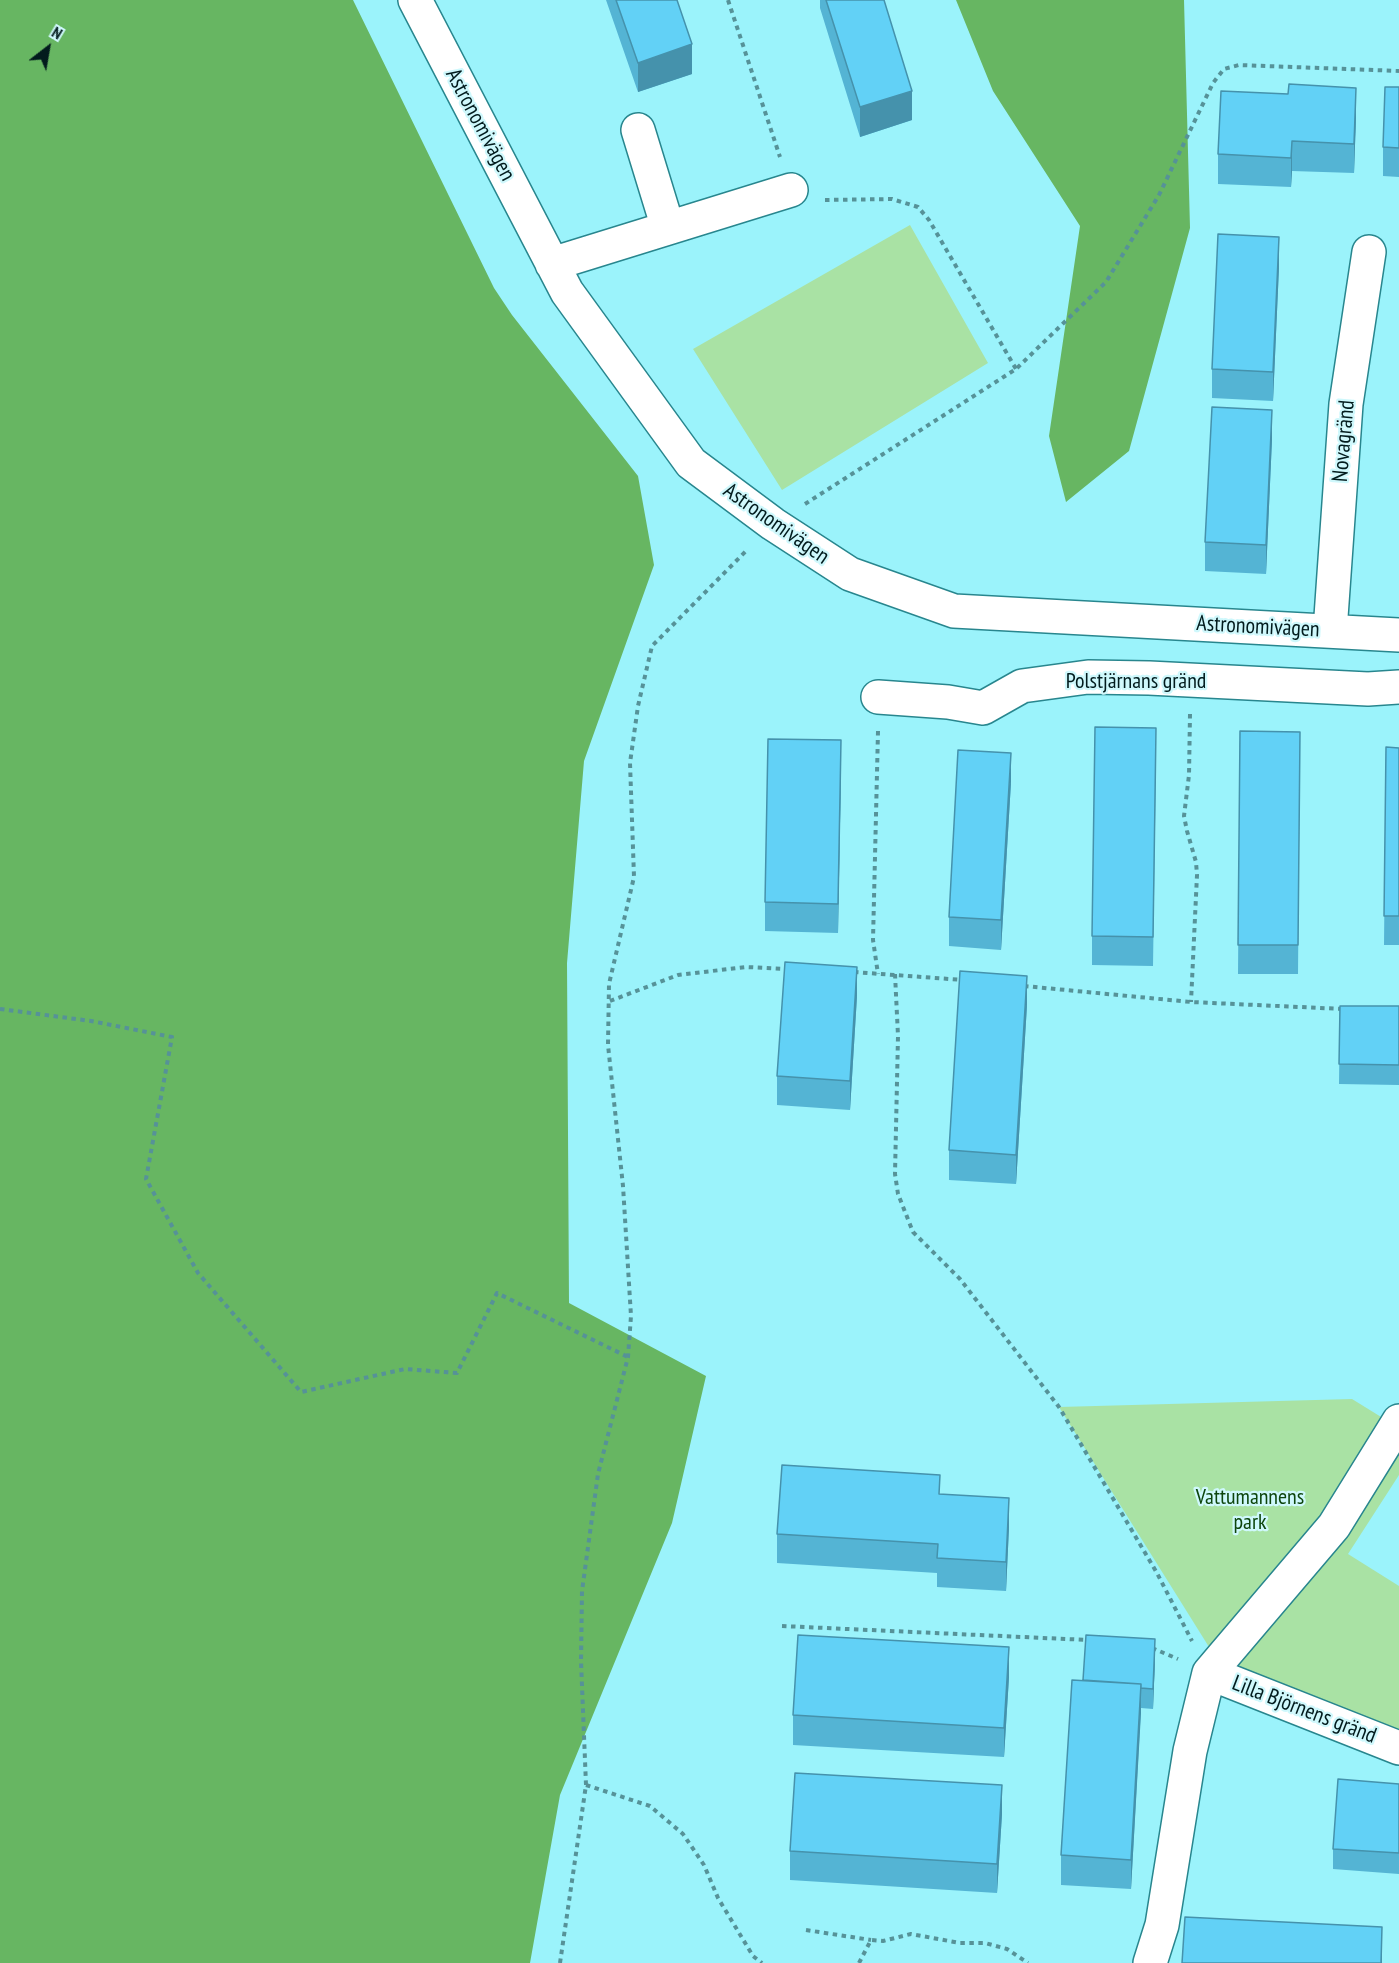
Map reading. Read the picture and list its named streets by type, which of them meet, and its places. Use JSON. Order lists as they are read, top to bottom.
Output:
{
  "streets": {
    "street": [
      "Astronomivägen",
      "Novagränd",
      "Polstjärnans gränd",
      "Lilla Björnens gränd"
    ]
  },
  "crossings": [
    ["Astronomivägen", "Novagränd"]
  ],
  "parks": ["Vattumannens park"],
  "north": "top right"
}
